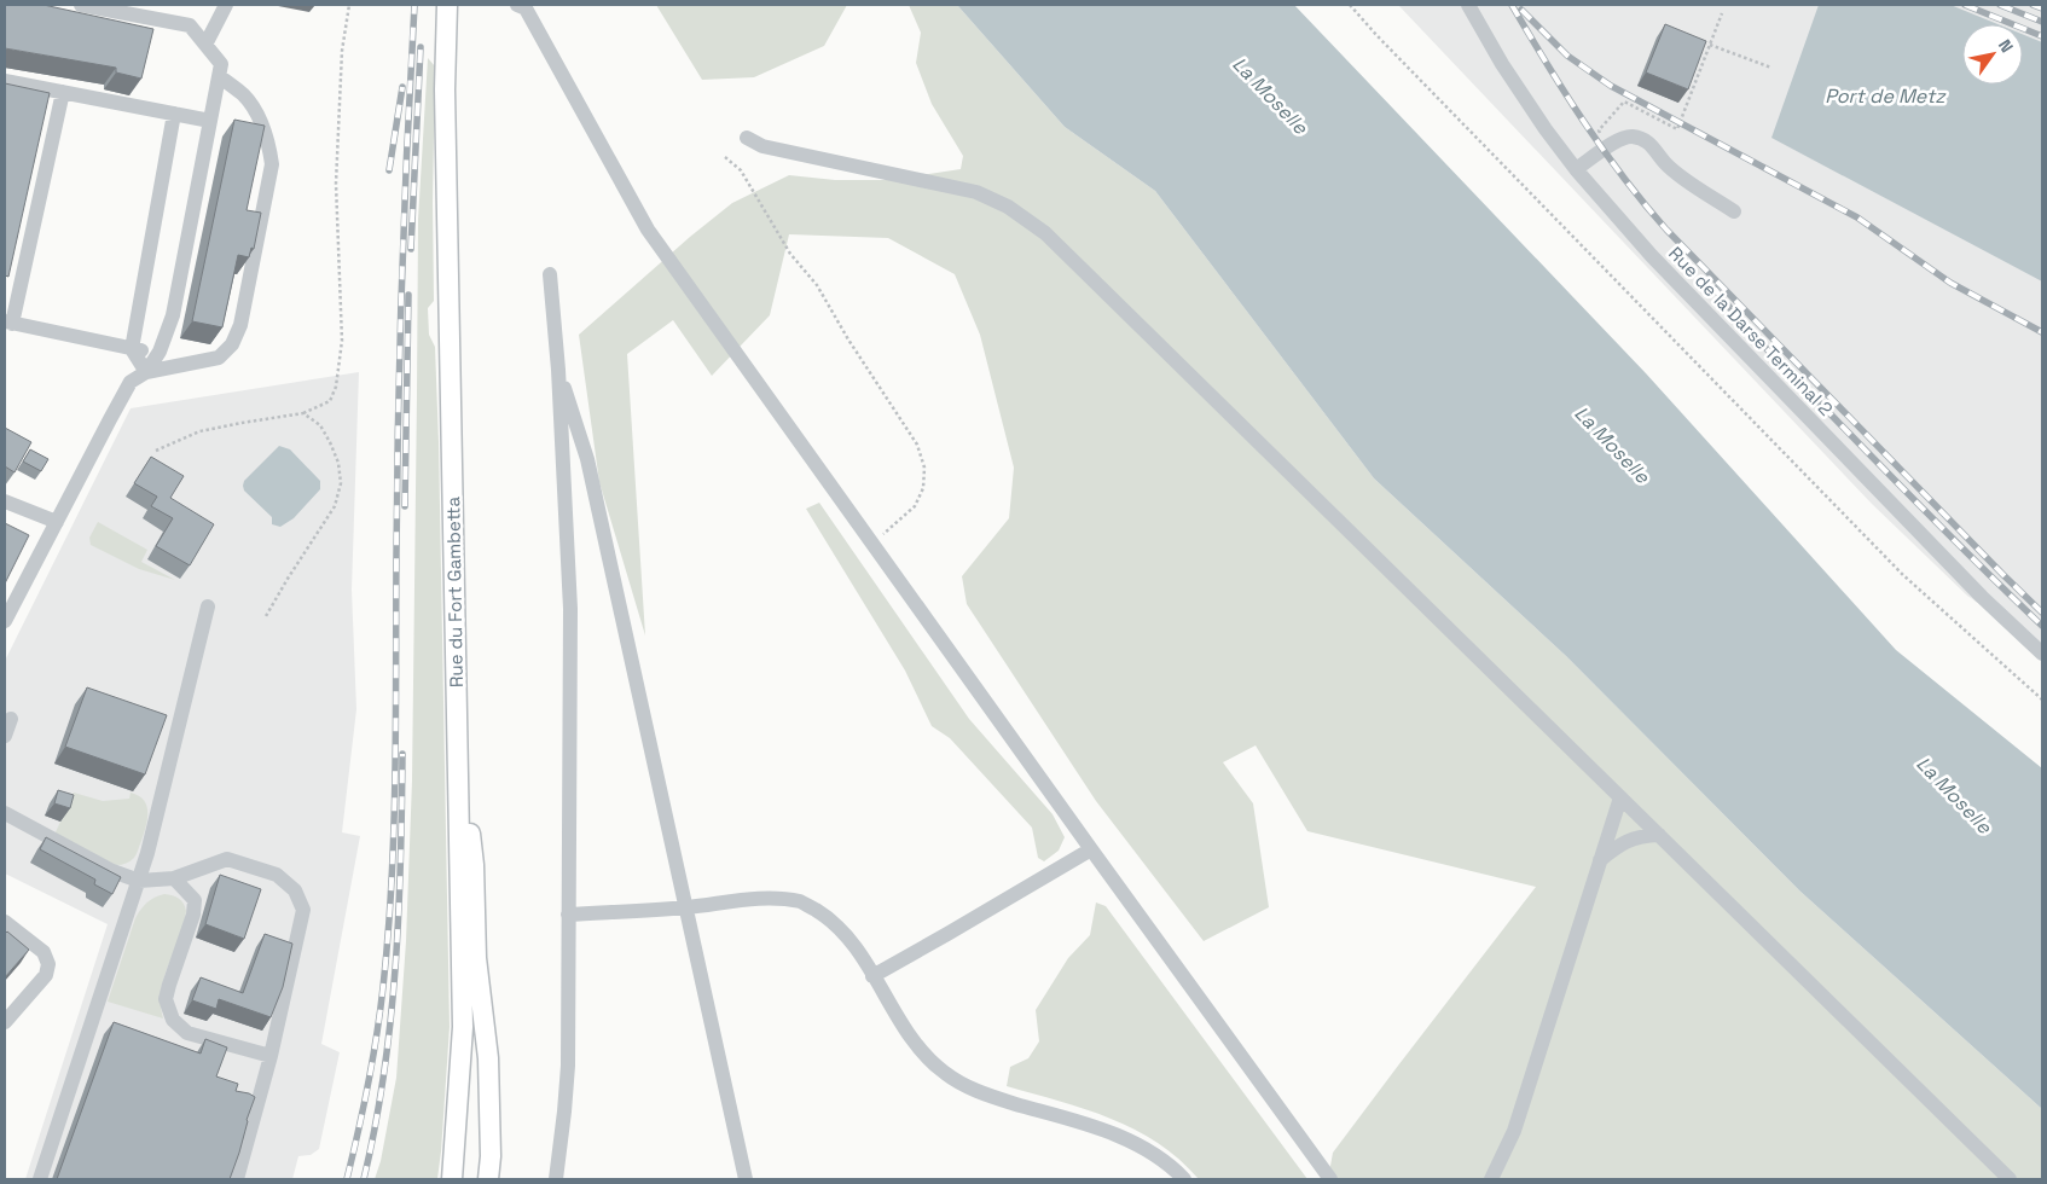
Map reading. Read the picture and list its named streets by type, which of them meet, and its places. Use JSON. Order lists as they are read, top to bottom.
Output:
{
  "streets": {
    "main road": ["Rue du Fort Gambetta"],
    "street": ["Rue de la Darse Terminal 2"]
  },
  "water": ["La Moselle", "Port de Metz"],
  "north": "top right"
}
